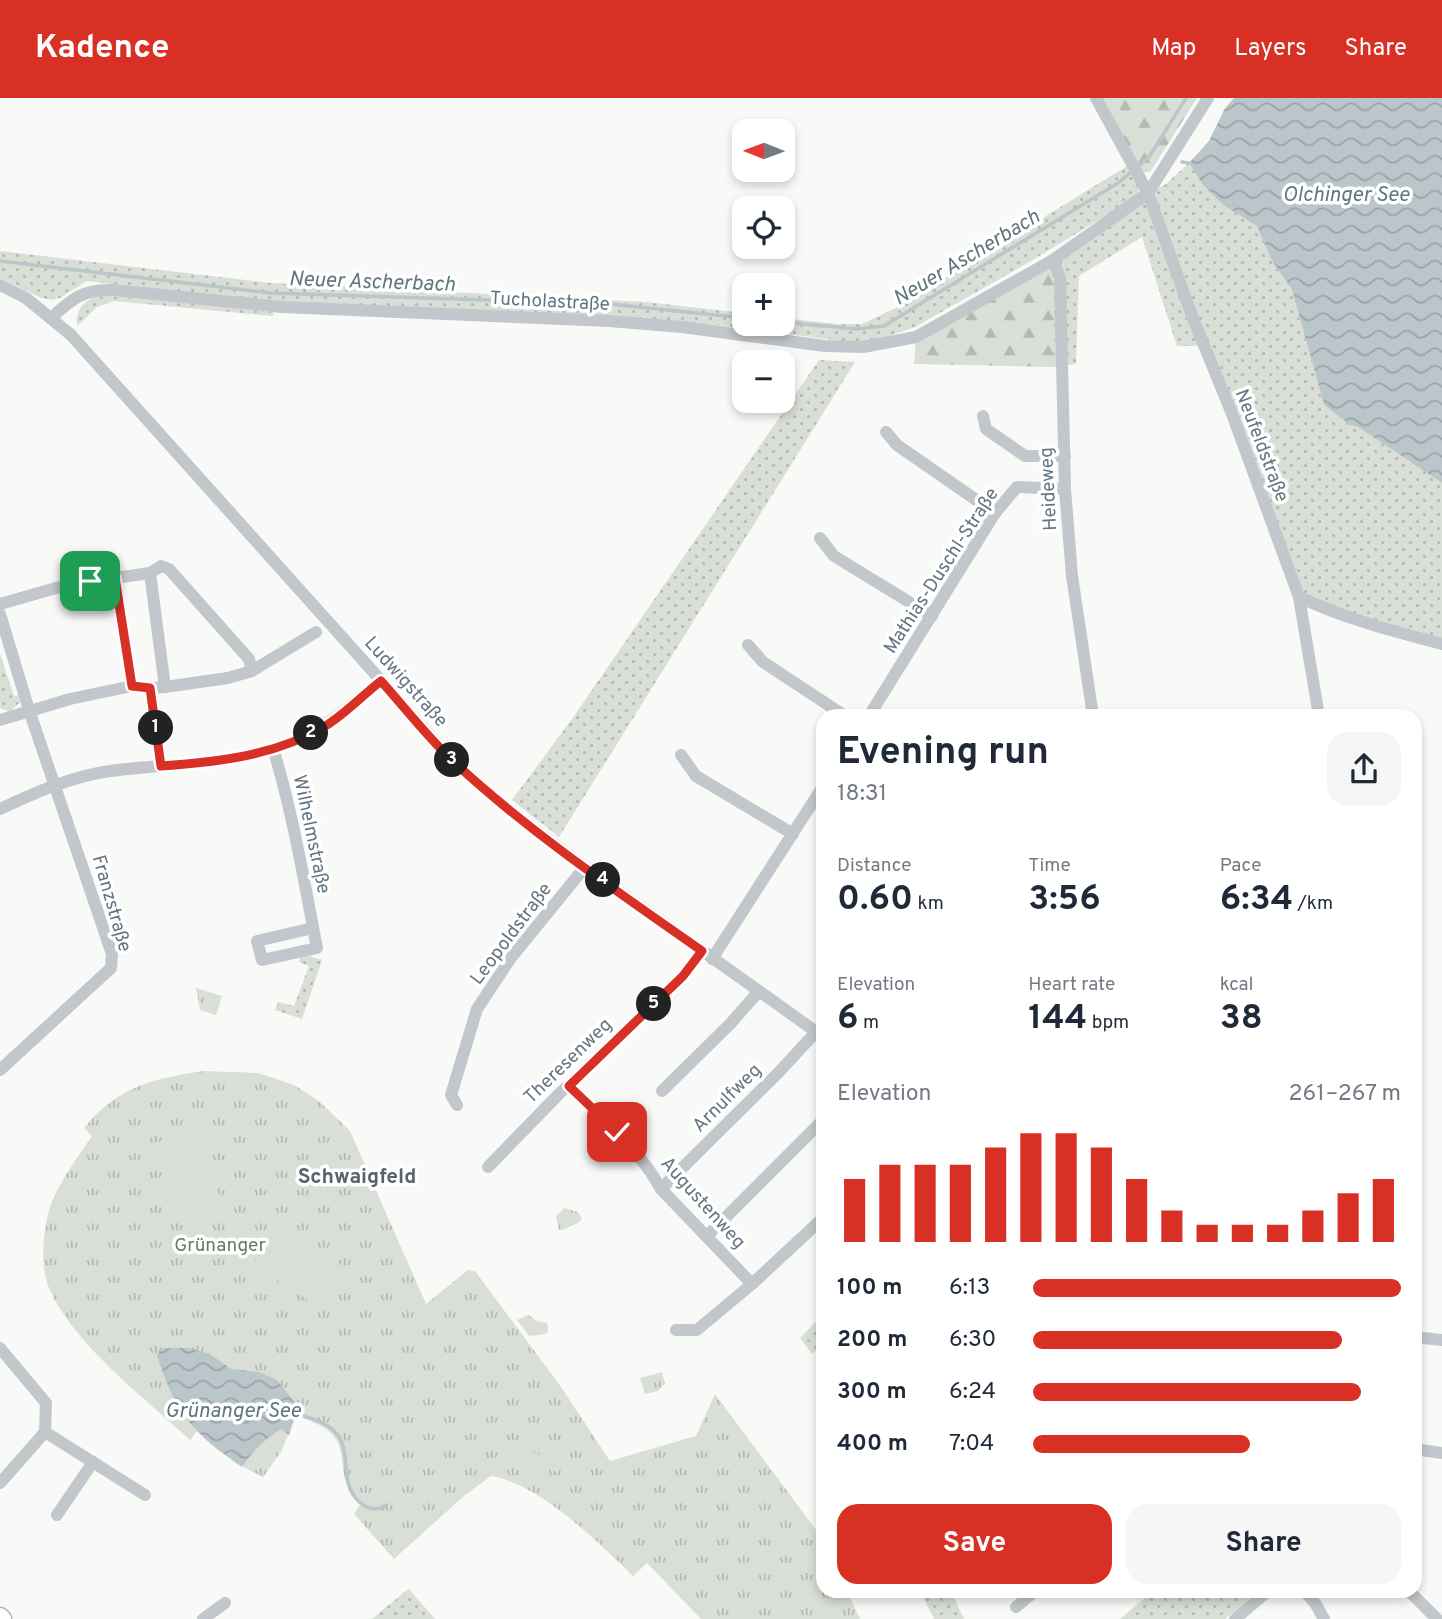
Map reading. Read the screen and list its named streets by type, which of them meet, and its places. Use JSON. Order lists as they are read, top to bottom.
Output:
{
  "streets": {
    "street": [
      "Tucholastraße",
      "Neufeldstraße",
      "Heideweg",
      "Mathias-Duschl-Straße",
      "Ludwigstraße",
      "Wilhelmstraße",
      "Franzstraße",
      "Leopoldstraße",
      "Theresenweg",
      "Arnulfweg",
      "Augustenweg"
    ]
  },
  "crossings": [
    ["Tucholastraße", "Neufeldstraße"],
    ["Tucholastraße", "Heideweg"],
    ["Tucholastraße", "Ludwigstraße"],
    ["Heideweg", "Mathias-Duschl-Straße"],
    ["Ludwigstraße", "Leopoldstraße"],
    ["Ludwigstraße", "Theresenweg"],
    ["Theresenweg", "Augustenweg"],
    ["Arnulfweg", "Augustenweg"]
  ],
  "districts": ["Schwaigfeld"],
  "water": ["Olchinger See", "Neuer Ascherbach", "Grünanger See"],
  "parks": ["Grünanger"],
  "north": "left",
  "page": {
    "header": "Kadence",
    "nav": ["Map", "Layers", "Share"],
    "map_buttons": ["+", "−"],
    "heading": ["Evening run", "18:31"],
    "pins": [
      "1",
      "2",
      "3",
      "4",
      "5"
    ],
    "stats": [
      ["Distance", "0.60 km"],
      ["Time", "3:56"],
      ["Pace", "6:34 /km"],
      ["Elevation", "6 m"],
      ["Heart rate", "144 bpm"],
      ["kcal", "38"]
    ],
    "chart": ["Elevation", "261–267 m"],
    "list": [
      {
        "name": "100 m",
        "note": "6:13"
      },
      {
        "name": "200 m",
        "note": "6:30"
      },
      {
        "name": "300 m",
        "note": "6:24"
      },
      {
        "name": "400 m",
        "note": "7:04"
      }
    ],
    "buttons": ["Save", "Share"]
  }
}
